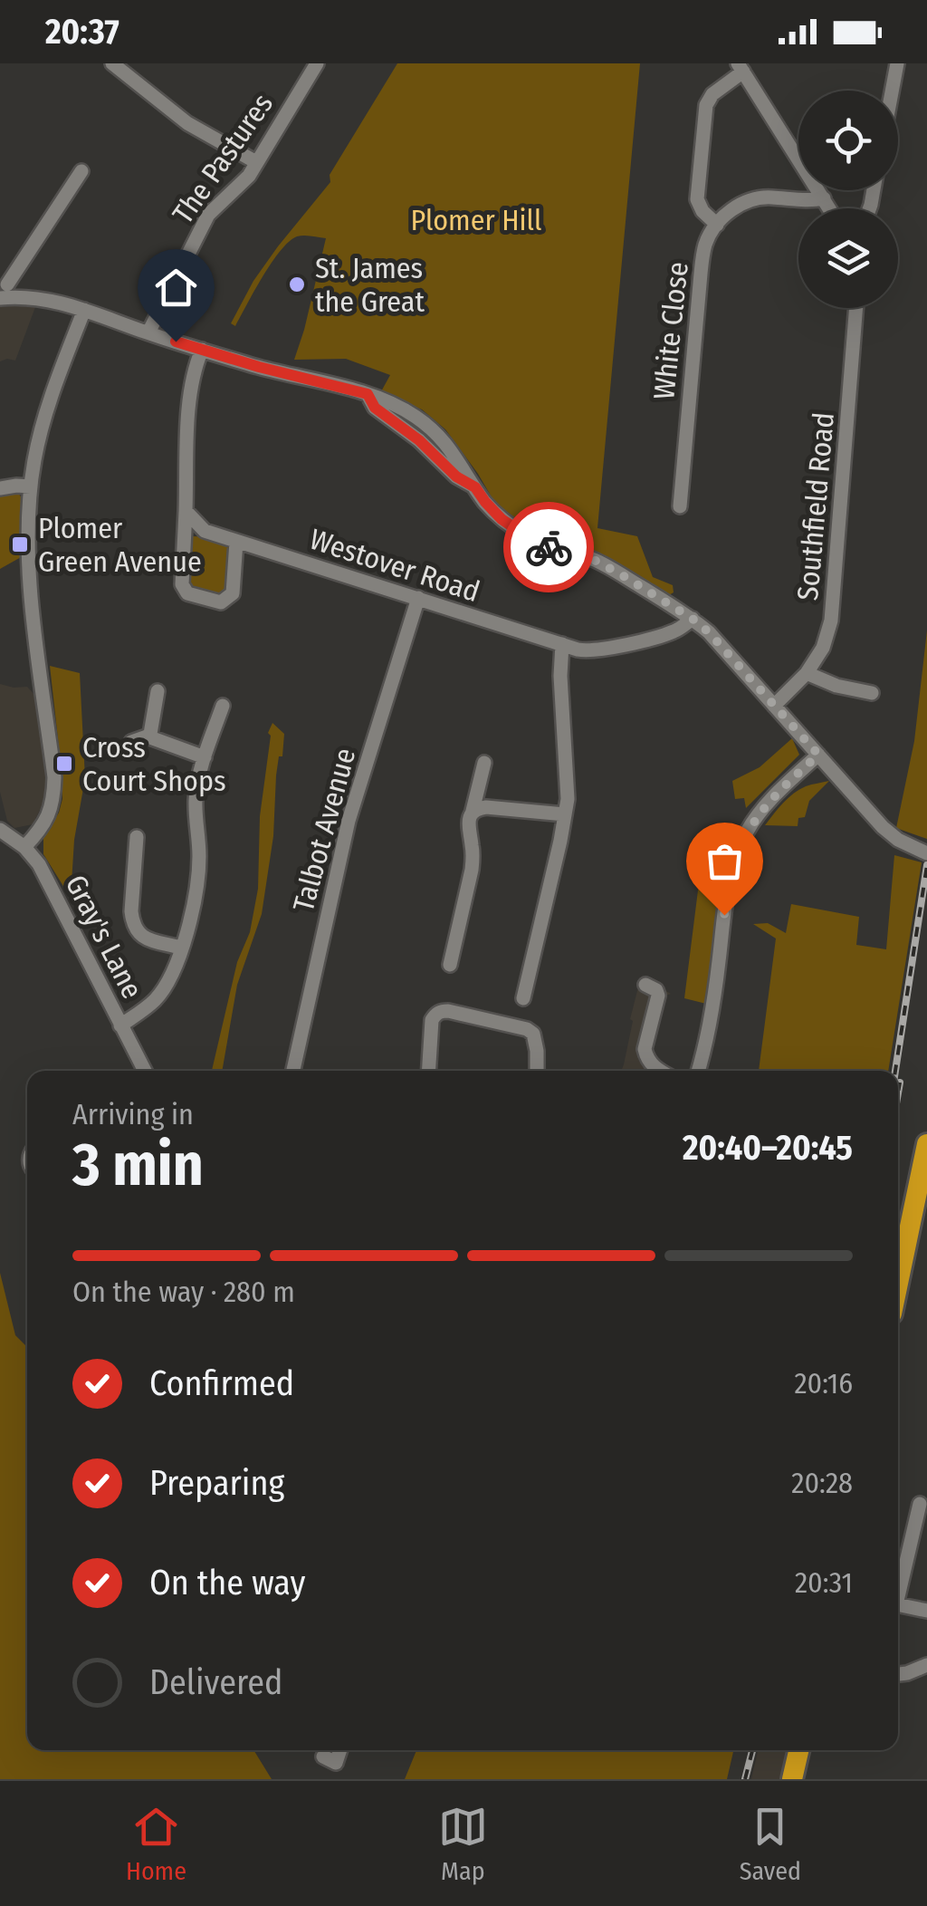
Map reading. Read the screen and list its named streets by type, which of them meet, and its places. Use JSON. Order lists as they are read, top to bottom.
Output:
{
  "streets": {
    "street": [
      "The Pastures",
      "White Close",
      "Southfield Road",
      "Westover Road",
      "Talbot Avenue",
      "Gray's Lane"
    ]
  },
  "crossings": [
    ["Westover Road", "Talbot Avenue"]
  ],
  "parks": ["Plomer Hill"],
  "places": {
    "other": ["St. James the Great"],
    "transit": ["Plomer Green Avenue", "Cross Court Shops"]
  },
  "page": {
    "status": "20:37",
    "heading": ["3 min", "Arriving in", "20:40–20:45"],
    "bar": "On the way · 280 m",
    "list": [
      ["Confirmed", "20:16"],
      ["Preparing", "20:28"],
      ["On the way", "20:31"],
      "Delivered"
    ],
    "tabs": ["Home", "Map", "Saved"]
  }
}
